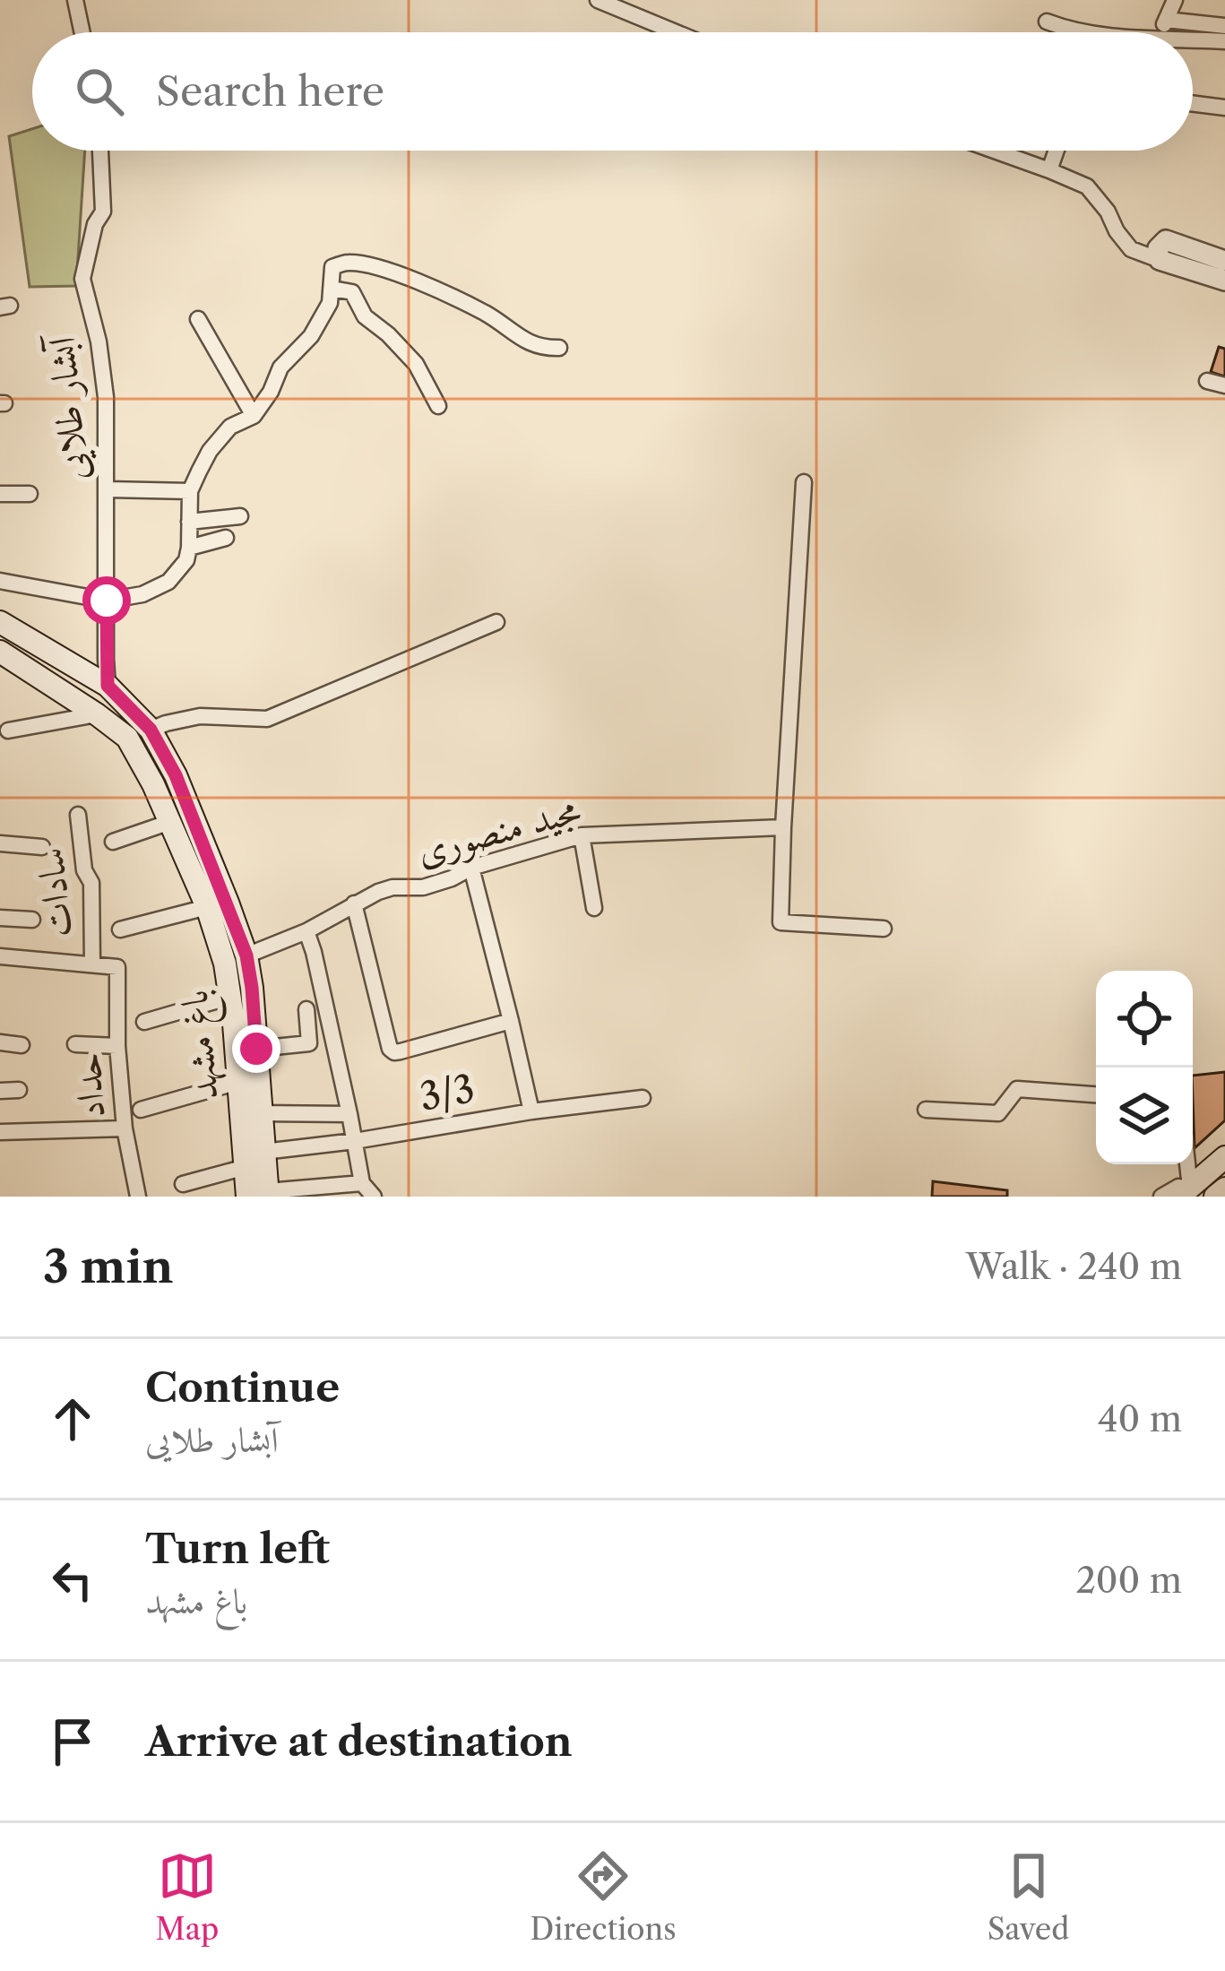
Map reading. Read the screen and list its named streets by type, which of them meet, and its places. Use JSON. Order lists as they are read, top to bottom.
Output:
{
  "streets": {
    "main road": ["باغ مشهد"],
    "street": [
      "آبشار طلایی",
      "مجید منصوری",
      "سادات",
      "حداد",
      "3/3"
    ]
  },
  "crossings": [
    ["آبشار طلایی", "باغ مشهد"],
    ["مجید منصوری", "باغ مشهد"],
    ["سادات", "حداد"],
    ["باغ مشهد", "3/3"]
  ],
  "page": {
    "search": "Search here",
    "heading": ["3 min", "Walk · 240 m"],
    "list": [
      ["Continue", "آبشار طلایی", "40 m"],
      ["Turn left", "باغ مشهد", "200 m"],
      "Arrive at destination"
    ],
    "nav": ["Map", "Directions", "Saved"]
  }
}
